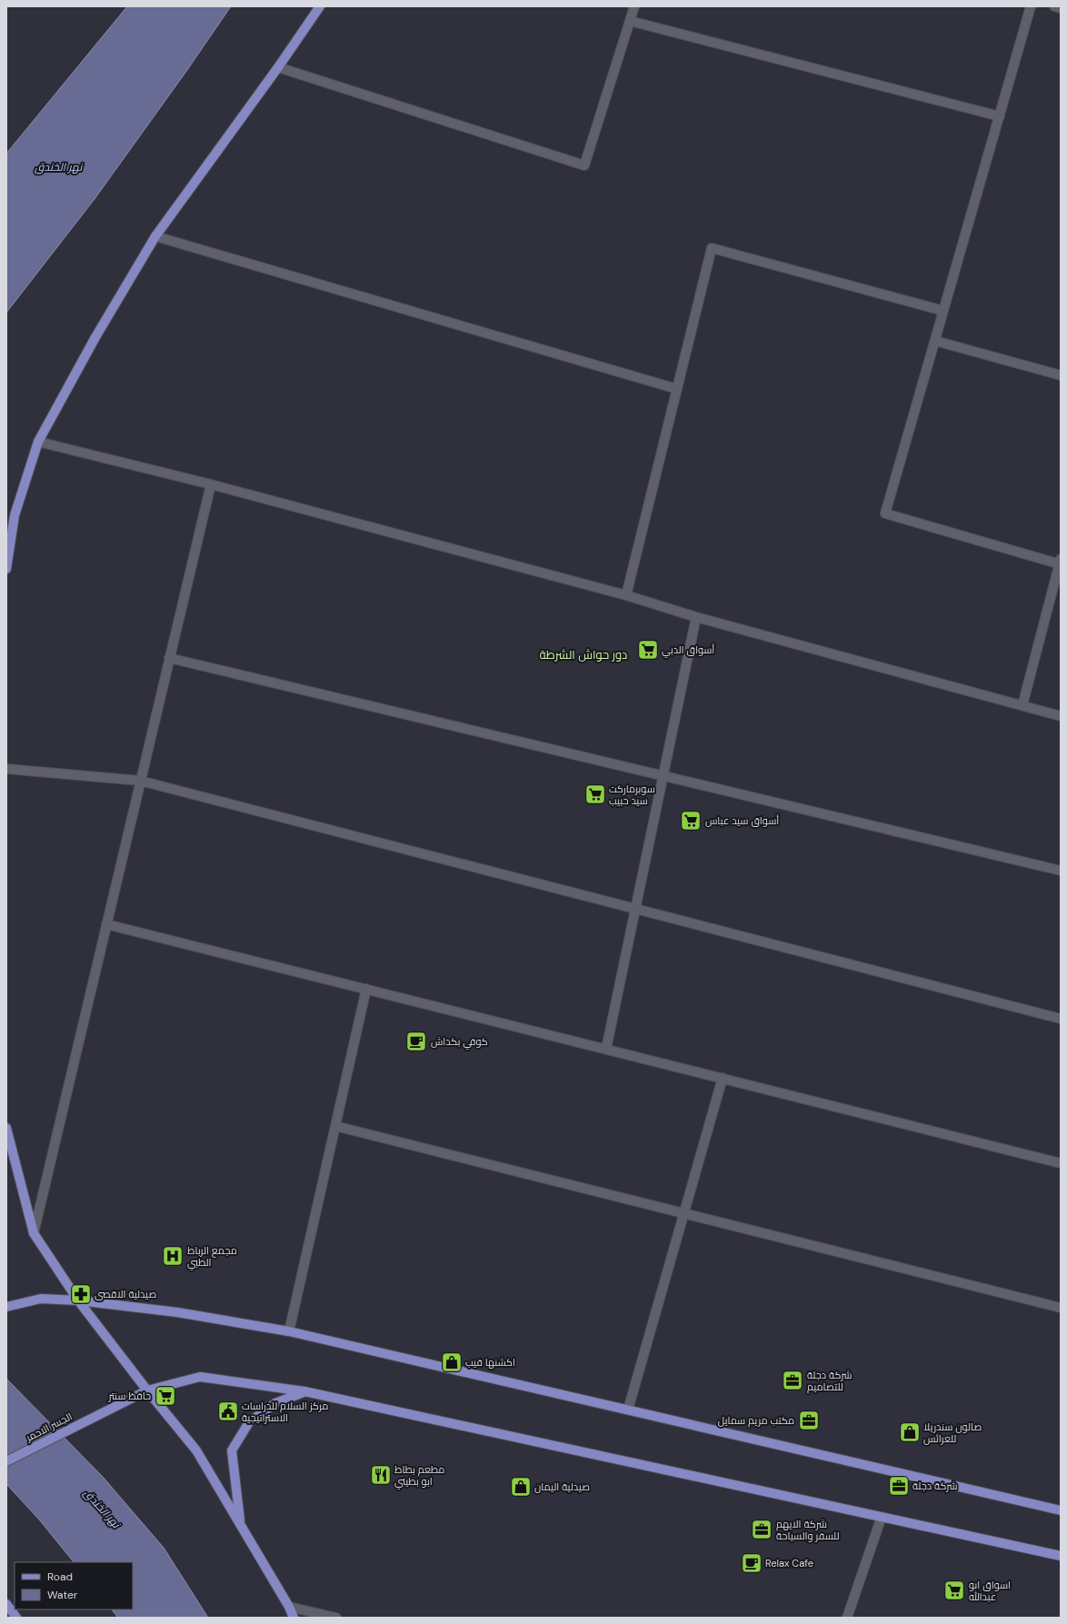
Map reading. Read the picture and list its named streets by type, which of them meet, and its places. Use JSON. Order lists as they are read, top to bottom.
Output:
{
  "streets": {
    "main road": ["الجسر الاحمر"]
  },
  "districts": ["دور حواش الشرطة"],
  "water": ["نهر الخندق"],
  "places": {
    "supermarket": [
      "أسواق الدبي",
      "سوبرماركت سيد حبيب",
      "أسواق سيد عباس",
      "حافظ سنتر",
      "اسواق ابو عبدالله"
    ],
    "cafe": ["كوفي بكداش", "Relax Cafe"],
    "hospital": ["مجمع الرباط الطبي"],
    "pharmacy": ["صيدلية الاقصى"],
    "shop": ["اكشنها فيب", "صالون سندريلا للعرائس", "صيدلية اليمان"],
    "office": [
      "شركة دجلة للتصاميم",
      "مكتب مريم سمايل",
      "شركة دجلة",
      "شركة الايهم للسفر والسياحة"
    ],
    "public building": ["مركز السلام للدراسات الاستراتيجية"],
    "restaurant": ["مطعم بطاط ابو بطيني"]
  },
  "legend": ["Road", "Water"]
}
